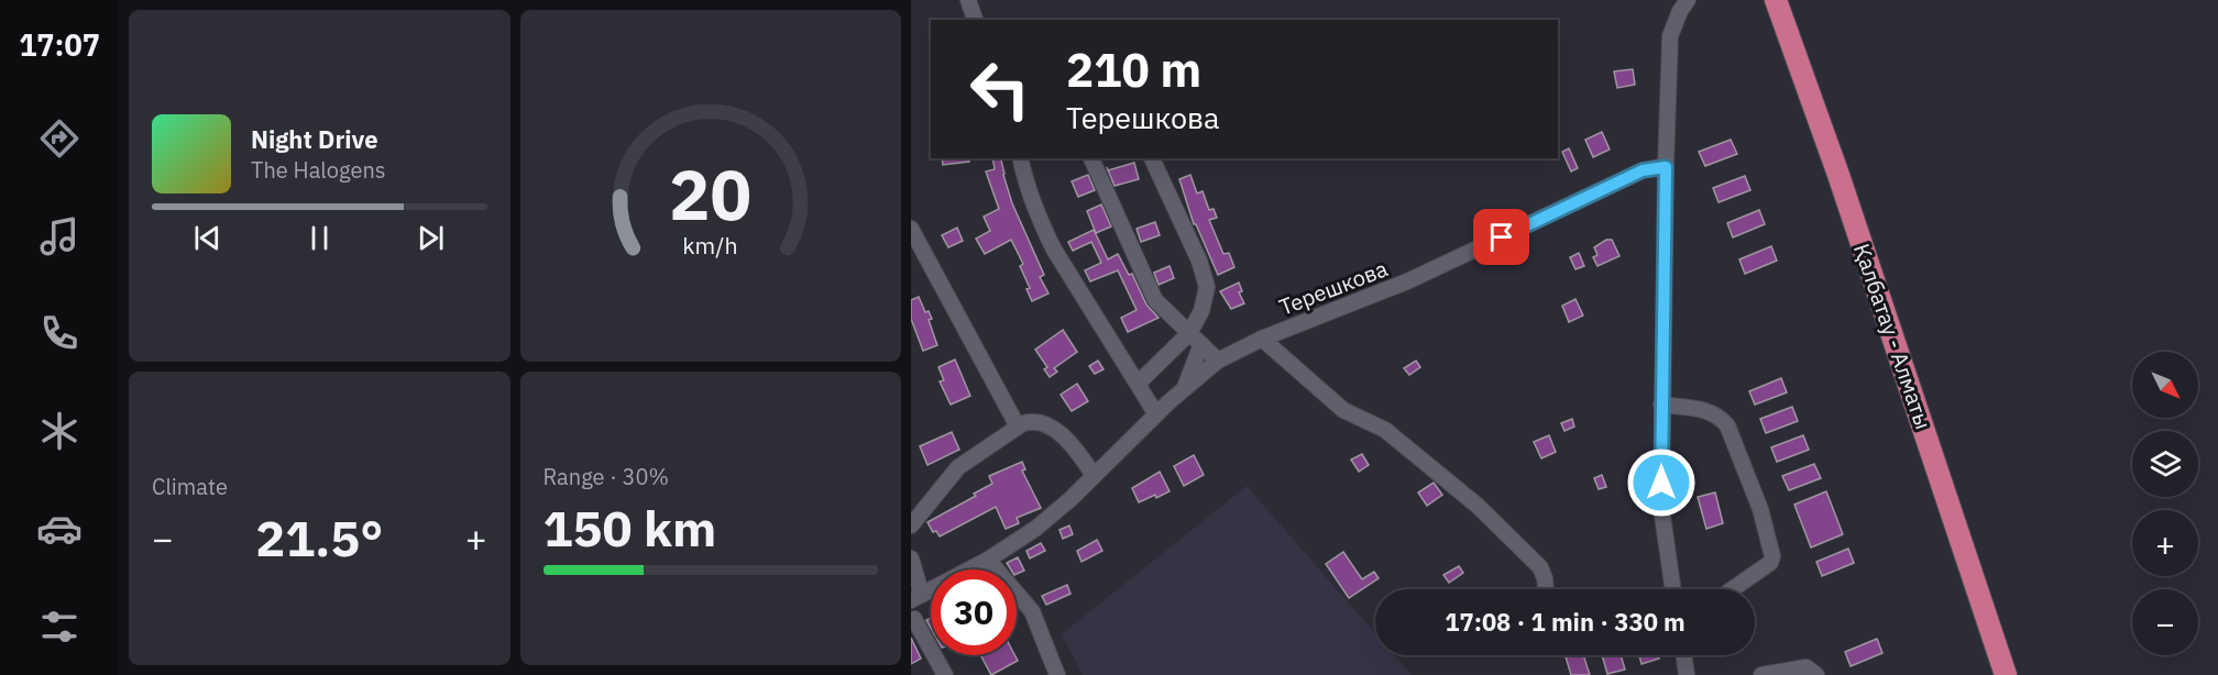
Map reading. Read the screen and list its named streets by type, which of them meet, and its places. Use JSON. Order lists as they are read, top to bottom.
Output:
{
  "streets": {
    "highway": ["Қалбатау - Алматы"],
    "street": ["Терешкова"]
  },
  "north": "bottom right",
  "page": {
    "tabs": "17:07",
    "turn": ["210 m", "Терешкова"],
    "song": ["Night Drive", "The Halogens"],
    "map_buttons": ["+", "−"],
    "tile": [
      "Climate",
      ["Range · 30%", "150 km"]
    ],
    "heat": ["−", "21.5°", "+"],
    "limit": "30",
    "trip": "17:08 · 1 min · 330 m",
    "gauge": ["20", "km/h"]
  }
}
